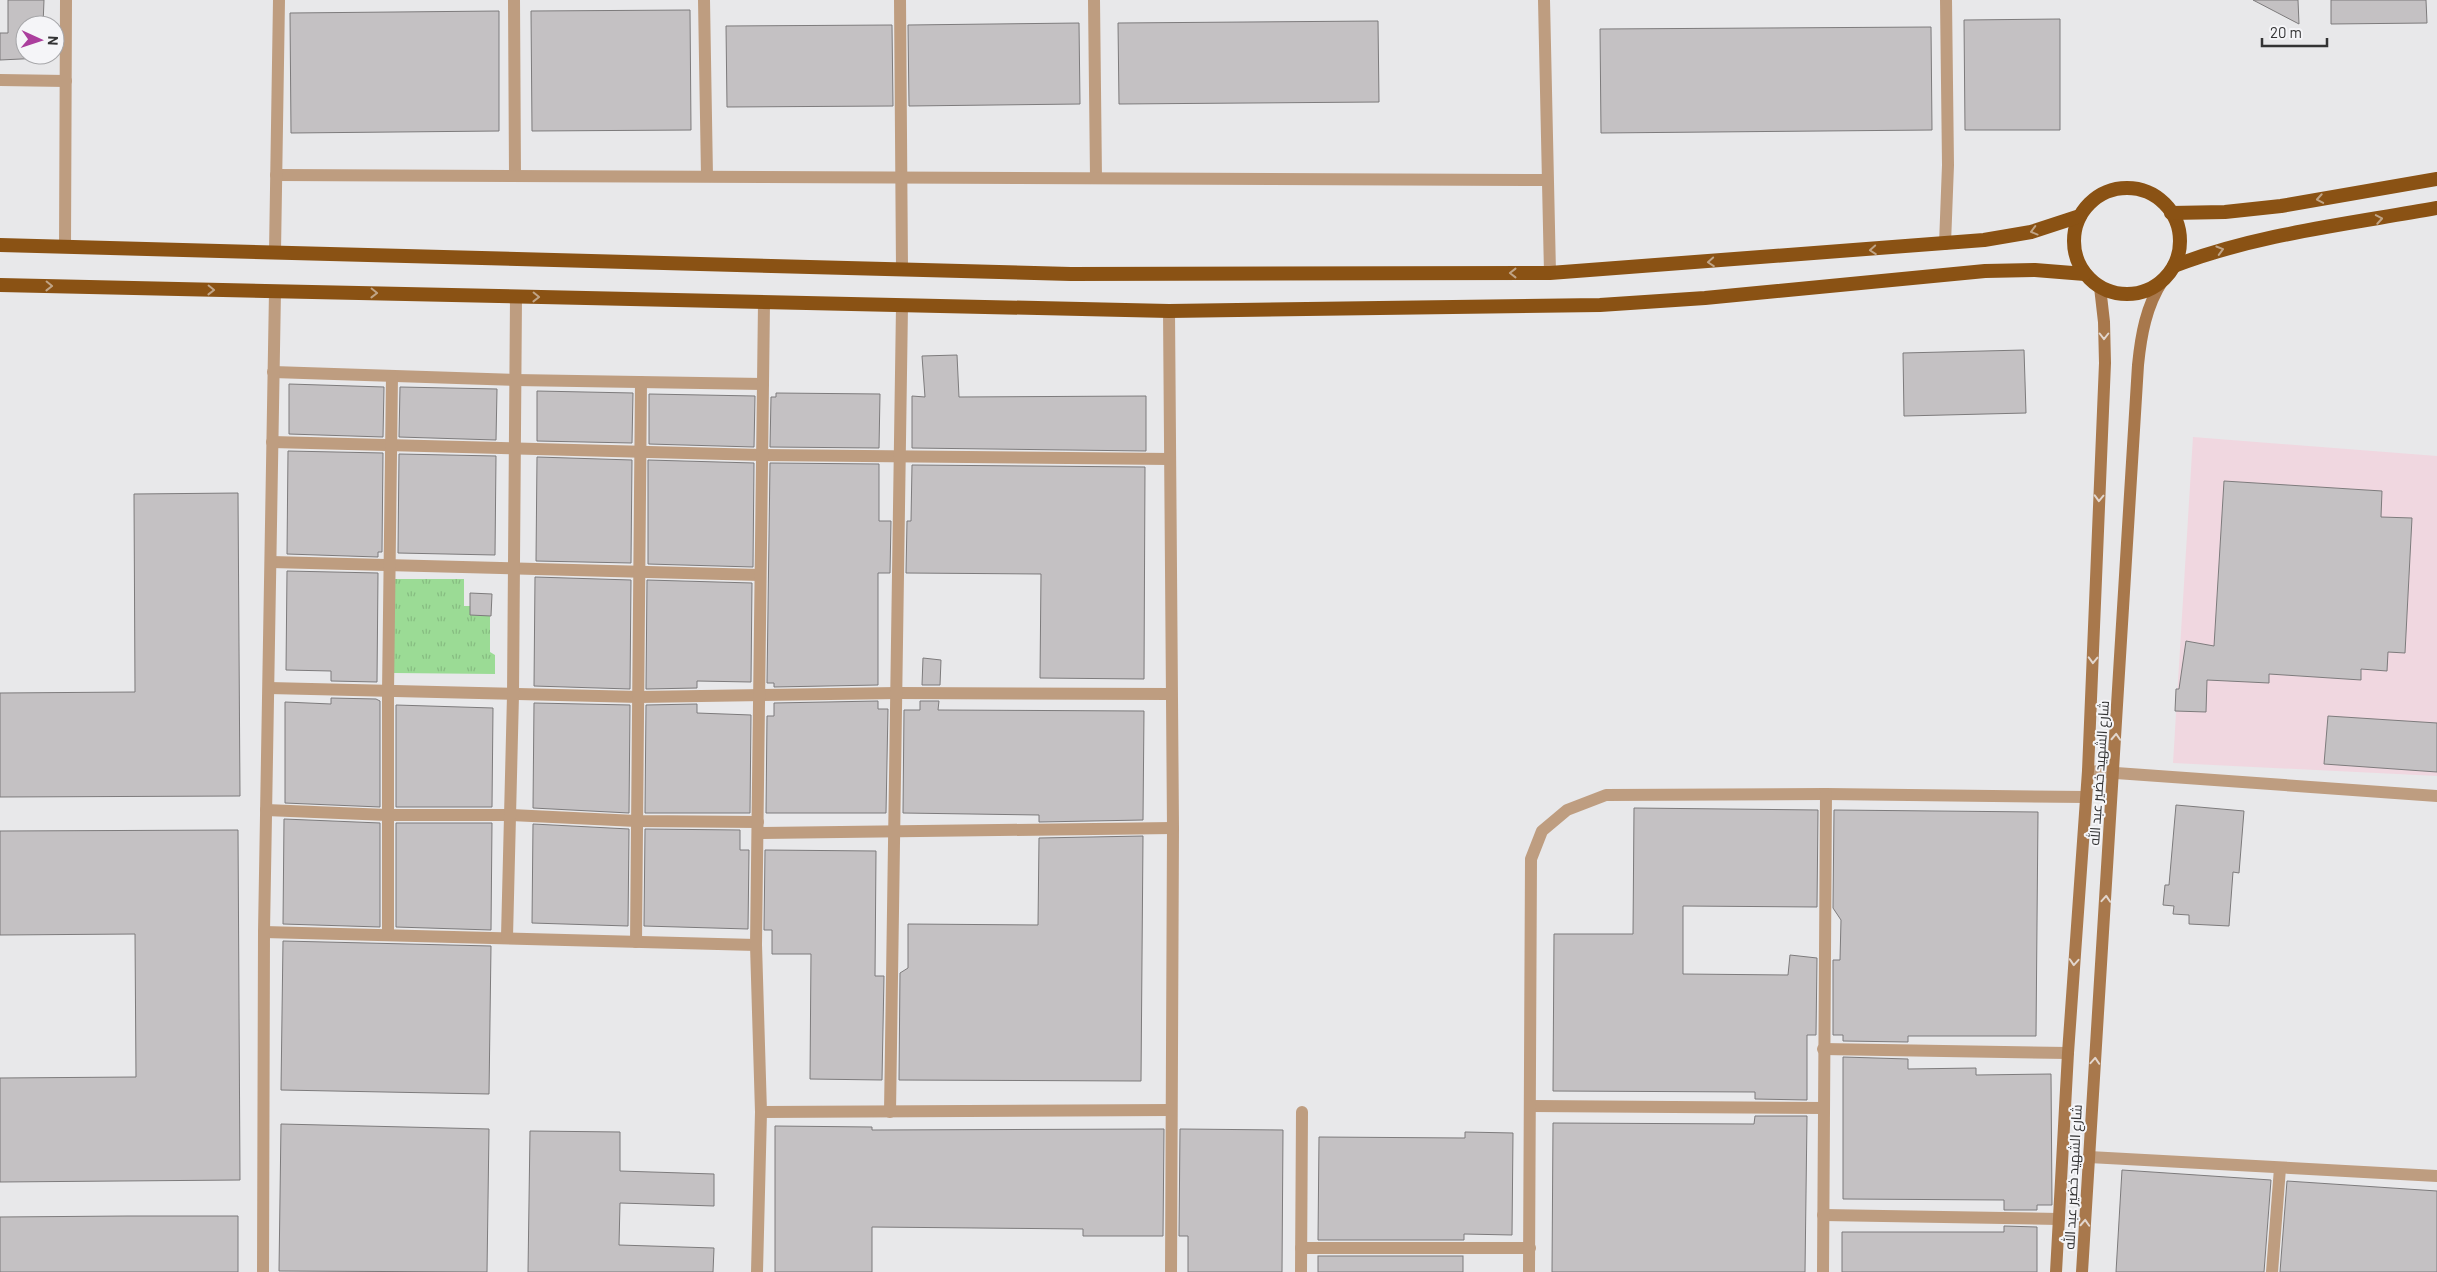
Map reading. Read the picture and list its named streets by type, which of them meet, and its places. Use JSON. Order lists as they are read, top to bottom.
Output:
{
  "streets": {
    "main road": ["شارع الشهيد خضير عبد الله"]
  },
  "scale_bar": "20 m",
  "north": "right"
}
